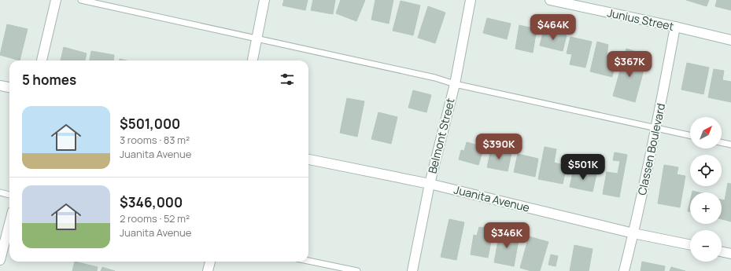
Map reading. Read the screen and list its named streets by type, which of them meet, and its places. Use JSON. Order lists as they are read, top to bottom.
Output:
{
  "streets": {
    "street": [
      "Junius Street",
      "Belmont Street",
      "Classen Boulevard",
      "Juanita Avenue"
    ]
  },
  "crossings": [
    ["Junius Street", "Classen Boulevard"],
    ["Belmont Street", "Juanita Avenue"],
    ["Classen Boulevard", "Juanita Avenue"]
  ],
  "north": "top right",
  "page": {
    "price": [
      "$464K",
      "$367K",
      "$390K",
      "$501K",
      "$346K"
    ],
    "heading": "5 homes",
    "list": [
      {
        "name": "$501,000",
        "note": "3 rooms · 83 m² · Juanita Avenue"
      },
      {
        "name": "$346,000",
        "note": "2 rooms · 52 m² · Juanita Avenue"
      }
    ],
    "map_buttons": ["+", "−"]
  }
}
